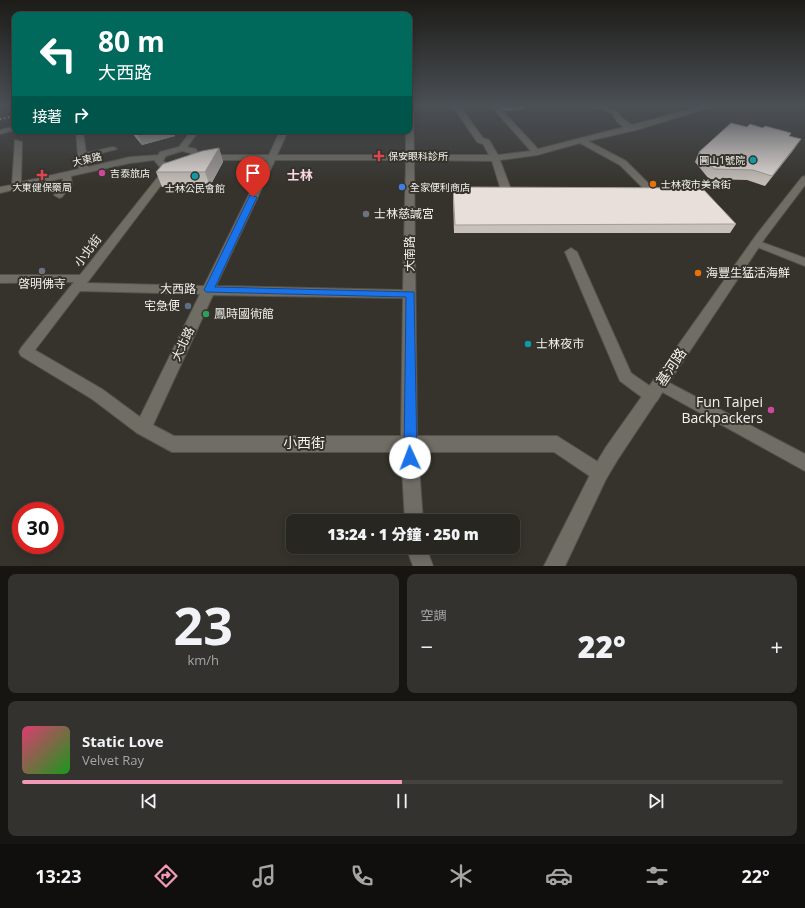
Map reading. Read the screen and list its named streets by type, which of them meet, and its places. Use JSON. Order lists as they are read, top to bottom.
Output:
{
  "streets": {
    "street": [
      "大東路",
      "小北街",
      "大南路",
      "大西路",
      "大北路",
      "基河路",
      "小西街"
    ]
  },
  "crossings": [
    ["小北街", "大西路"],
    ["小北街", "小西街"],
    ["大南路", "大西路"],
    ["大南路", "小西街"],
    ["大西路", "大北路"],
    ["大北路", "小西街"],
    ["基河路", "小西街"]
  ],
  "districts": ["士林"],
  "places": {
    "health": ["保安眼科診所", "大東健保藥局"],
    "other": [
      "圓山1號院",
      "吉泰旅店",
      "士林公民會館",
      "士林夜市美食街",
      "全家便利商店",
      "士林慈諴宮",
      "啓明佛寺",
      "海豐生猛活海鮮",
      "宅急便",
      "鳳時國術館",
      "士林夜市",
      "Fun Taipei Backpackers"
    ]
  },
  "page": {
    "turn": ["80 m", "大西路"],
    "then": "接著",
    "limit": "30",
    "trip": "13:24 · 1 分鐘 · 250 m",
    "tile": [
      ["23", "km/h"],
      "空調"
    ],
    "heat": ["−", "22°", "+"],
    "song": ["Static Love", "Velvet Ray"],
    "tabs": ["13:23", "22°"]
  }
}
